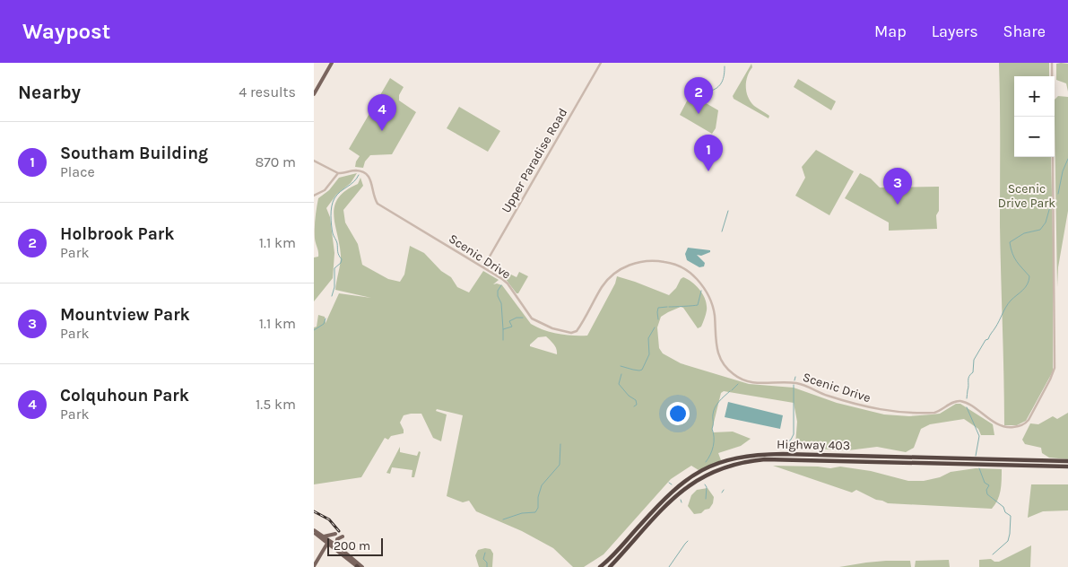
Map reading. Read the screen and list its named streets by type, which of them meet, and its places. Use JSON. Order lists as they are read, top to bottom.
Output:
{
  "streets": {
    "highway": ["Highway 403"],
    "street": ["Upper Paradise Road", "Scenic Drive"]
  },
  "crossings": [
    ["Upper Paradise Road", "Scenic Drive"]
  ],
  "parks": ["Scenic Drive Park"],
  "scale_bar": "200 m",
  "page": {
    "header": "Waypost",
    "nav": ["Map", "Layers", "Share"],
    "heading": ["Nearby", "4 results"],
    "map_buttons": ["+", "−"],
    "pins": [
      "2",
      "4",
      "1",
      "3"
    ],
    "list": [
      {
        "mark": "1",
        "name": "Southam Building",
        "note": "Place",
        "value": "870 m"
      },
      {
        "mark": "2",
        "name": "Holbrook Park",
        "note": "Park",
        "value": "1.1 km"
      },
      {
        "mark": "3",
        "name": "Mountview Park",
        "note": "Park",
        "value": "1.1 km"
      },
      {
        "mark": "4",
        "name": "Colquhoun Park",
        "note": "Park",
        "value": "1.5 km"
      }
    ],
    "scale": "200 m"
  }
}
